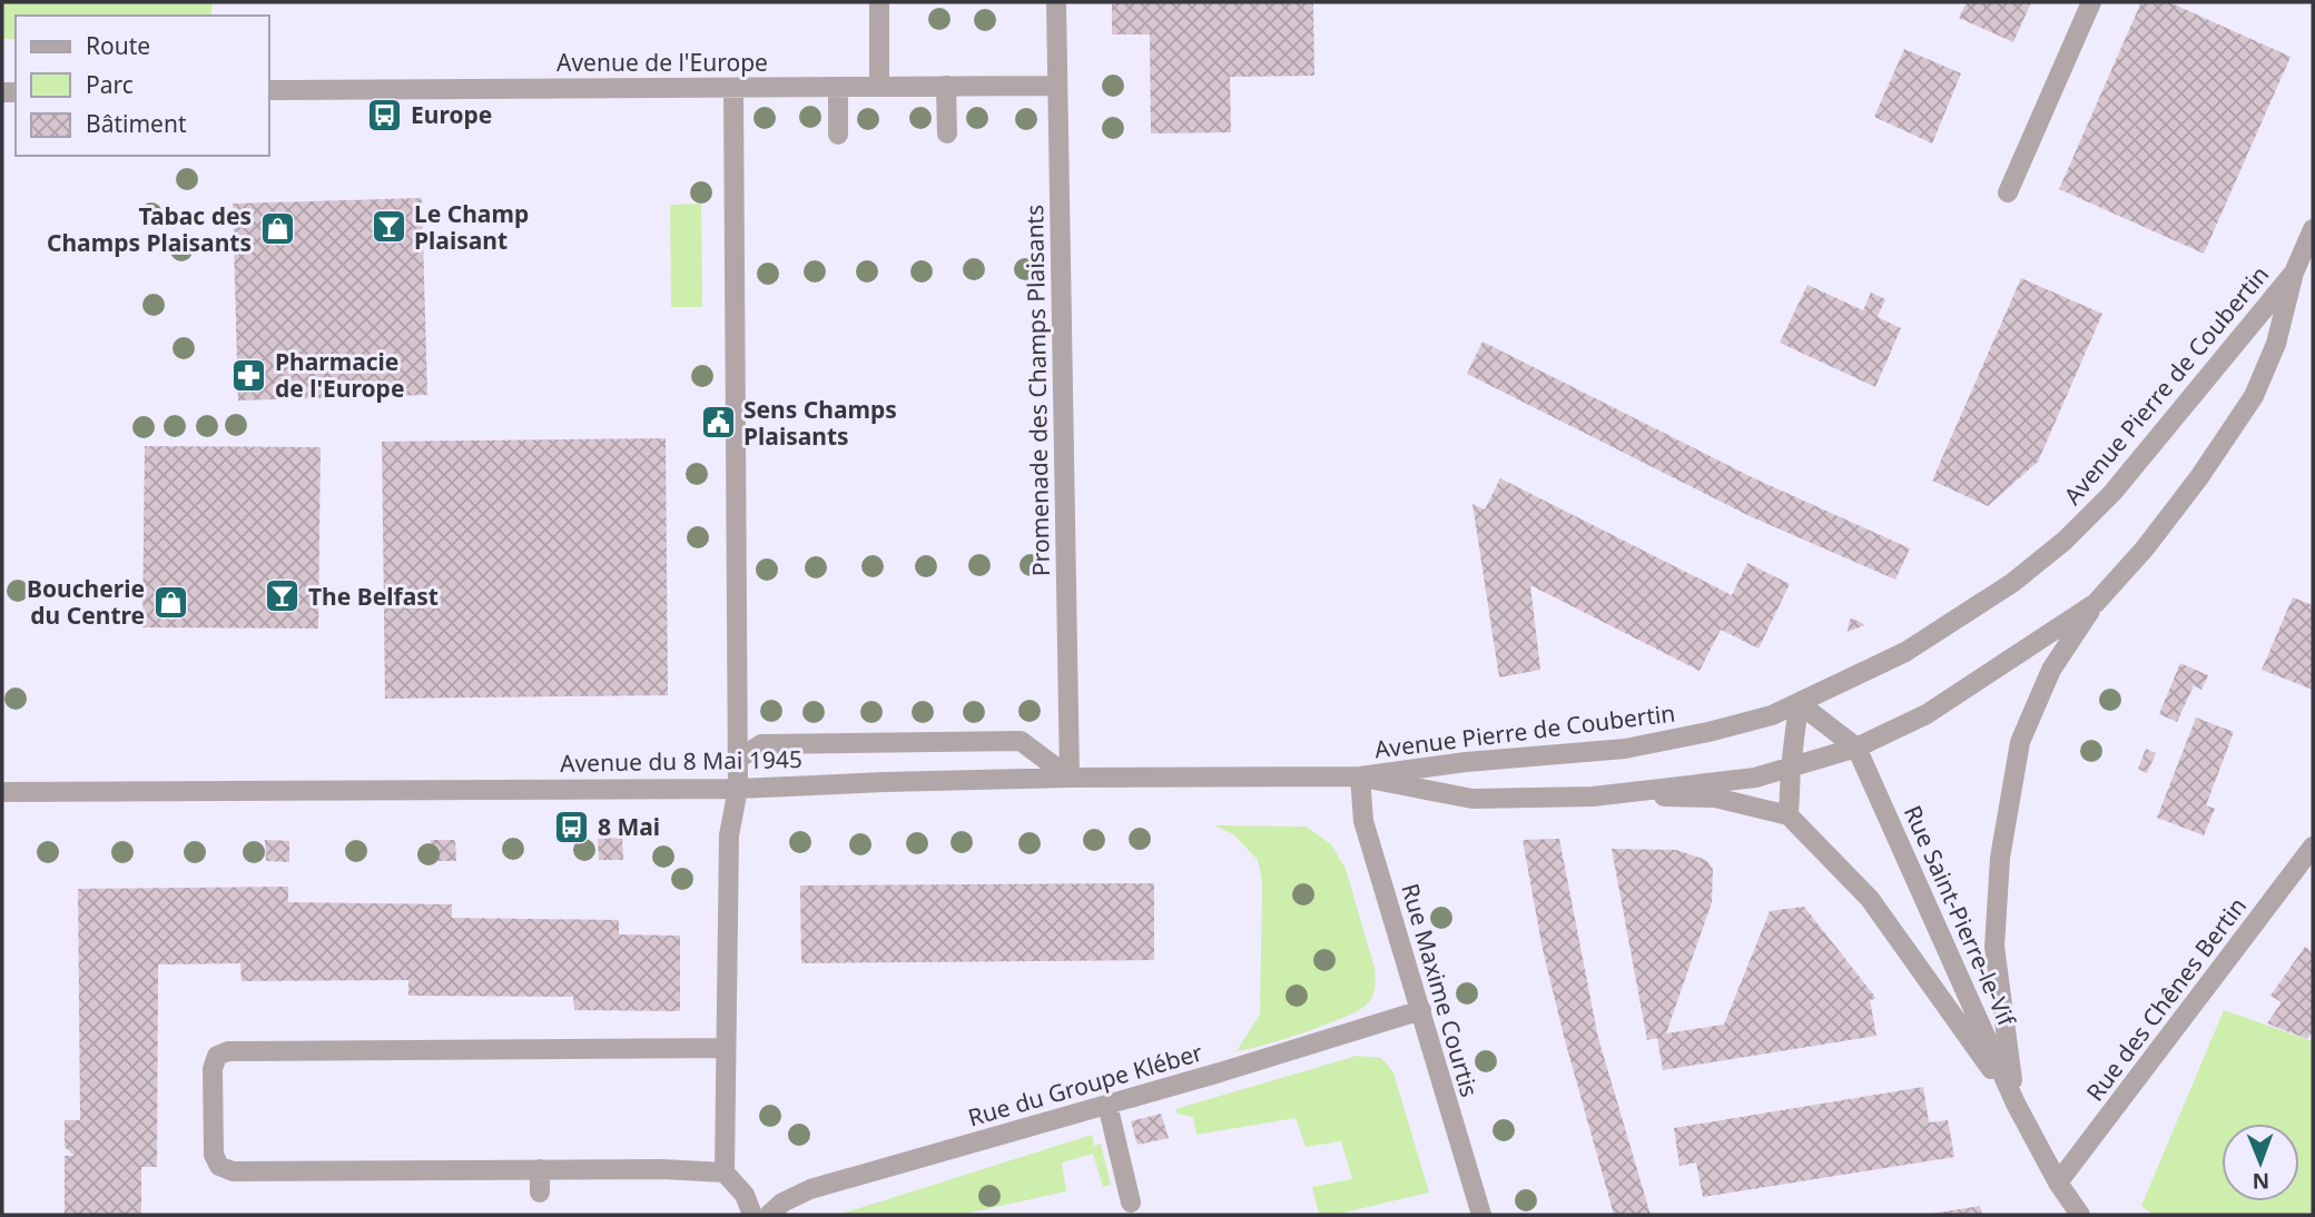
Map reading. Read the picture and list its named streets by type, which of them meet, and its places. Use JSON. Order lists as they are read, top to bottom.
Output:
{
  "streets": {
    "street": [
      "Avenue de l'Europe",
      "Avenue Pierre de Coubertin",
      "Promenade des Champs Plaisants",
      "Avenue du 8 Mai 1945",
      "Rue Saint-Pierre-le-Vif",
      "Rue Maxime Courtis",
      "Rue des Chênes Bertin",
      "Rue du Groupe Kléber"
    ]
  },
  "crossings": [
    ["Avenue de l'Europe", "Promenade des Champs Plaisants"],
    ["Avenue Pierre de Coubertin", "Avenue du 8 Mai 1945"],
    ["Avenue Pierre de Coubertin", "Rue Saint-Pierre-le-Vif"],
    ["Avenue Pierre de Coubertin", "Rue Maxime Courtis"],
    ["Promenade des Champs Plaisants", "Avenue du 8 Mai 1945"],
    ["Avenue du 8 Mai 1945", "Rue Maxime Courtis"],
    ["Rue Saint-Pierre-le-Vif", "Rue des Chênes Bertin"],
    ["Rue Maxime Courtis", "Rue du Groupe Kléber"]
  ],
  "places": {
    "bus stop": ["Europe", "8 Mai"],
    "bar": ["Le Champ Plaisant", "The Belfast"],
    "shop": ["Tabac des Champs Plaisants", "Boucherie du Centre"],
    "pharmacy": ["Pharmacie de l'Europe"],
    "public building": ["Sens Champs Plaisants"]
  },
  "legend": ["Route", "Parc", "Bâtiment"],
  "north": "bottom"
}
